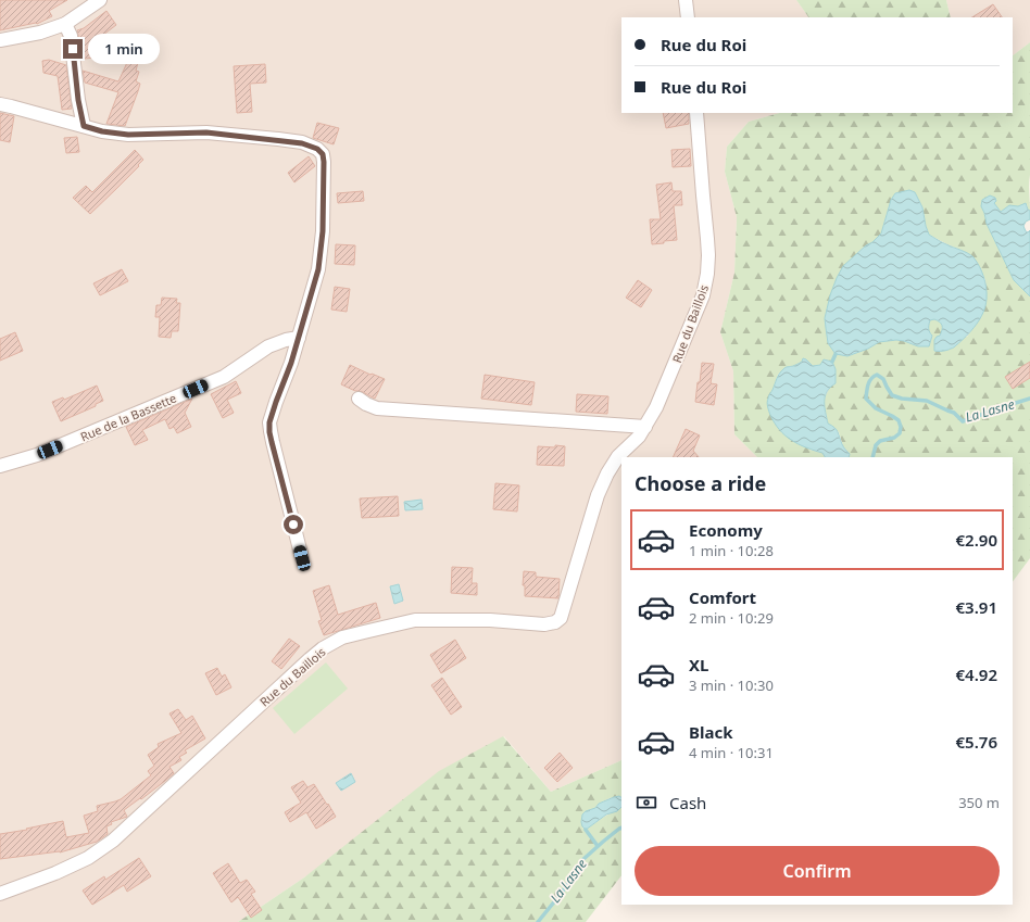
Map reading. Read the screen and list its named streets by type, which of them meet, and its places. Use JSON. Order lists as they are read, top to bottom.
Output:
{
  "streets": {
    "street": ["Rue du Baillois", "Rue de la Bassette"]
  },
  "water": ["La Lasne"],
  "page": {
    "banner": ["Rue du Roi", "Rue du Roi"],
    "bubble": "1 min",
    "heading": "Choose a ride",
    "list": [
      {
        "name": "Economy",
        "note": "1 min · 10:28",
        "value": "€2.90"
      },
      {
        "name": "Comfort",
        "note": "2 min · 10:29",
        "value": "€3.91"
      },
      {
        "name": "XL",
        "note": "3 min · 10:30",
        "value": "€4.92"
      },
      {
        "name": "Black",
        "note": "4 min · 10:31",
        "value": "€5.76"
      }
    ],
    "pay": ["Cash", "350 m"],
    "buttons": "Confirm"
  }
}
